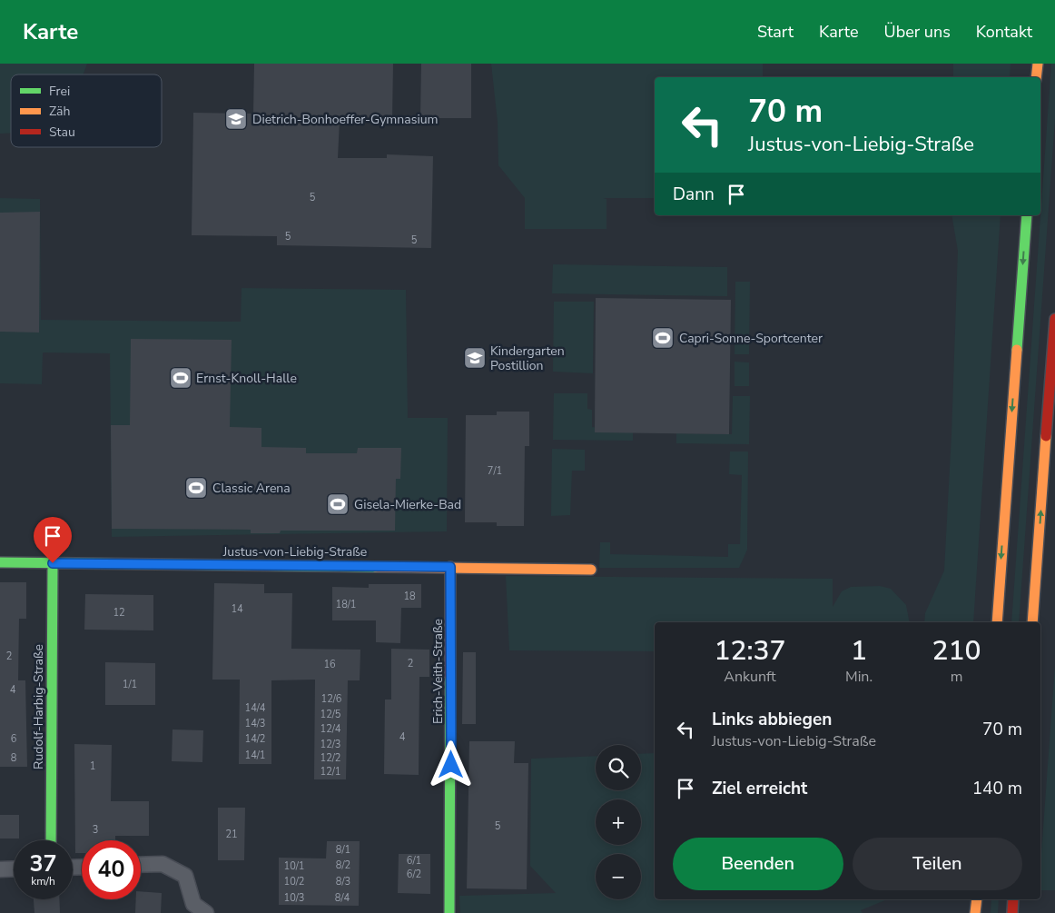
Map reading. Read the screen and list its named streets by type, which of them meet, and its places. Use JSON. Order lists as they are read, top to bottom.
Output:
{
  "streets": {
    "main road": ["Justus-von-Liebig-Straße", "Erich-Veith-Straße", "Rudolf-Harbig-Straße"]
  },
  "crossings": [
    ["Justus-von-Liebig-Straße", "Erich-Veith-Straße"],
    ["Justus-von-Liebig-Straße", "Rudolf-Harbig-Straße"]
  ],
  "places": {
    "school or university": ["Dietrich-Bonhoeffer-Gymnasium", "Kindergarten Postillion"],
    "sports": [
      "Capri-Sonne-Sportcenter",
      "Ernst-Knoll-Halle",
      "Classic Arena",
      "Gisela-Mierke-Bad"
    ]
  },
  "house_numbers": [
    "5",
    "5",
    "5",
    "7/1",
    "18",
    "18/1",
    "14",
    "12",
    "2",
    "2",
    "16",
    "1/1",
    "4",
    "12/6",
    "14/4",
    "12/5",
    "14/3",
    "12/4",
    "4",
    "6",
    "14/2",
    "12/3",
    "14/1",
    "8",
    "12/2",
    "1",
    "12/1",
    "5",
    "3",
    "21",
    "8/1",
    "6/1",
    "8/2",
    "10/1",
    "6/2",
    "10/2",
    "8/3",
    "10/3",
    "8/4"
  ],
  "legend": ["Frei", "Zäh", "Stau"],
  "page": {
    "header": "Karte",
    "nav": [
      "Start",
      "Karte",
      "Über uns",
      "Kontakt"
    ],
    "turn": ["70 m", "Justus-von-Liebig-Straße"],
    "then": "Dann",
    "eta": [
      "12:37",
      "Ankunft",
      "1",
      "Min.",
      "210",
      "m"
    ],
    "list": [
      {
        "name": "Links abbiegen",
        "note": "Justus-von-Liebig-Straße",
        "value": "70 m"
      },
      {
        "name": "Ziel erreicht",
        "value": "140 m"
      }
    ],
    "map_buttons": ["+", "−"],
    "buttons": ["Beenden", "Teilen"],
    "speed": "37 km/h",
    "limit": "40"
  }
}
